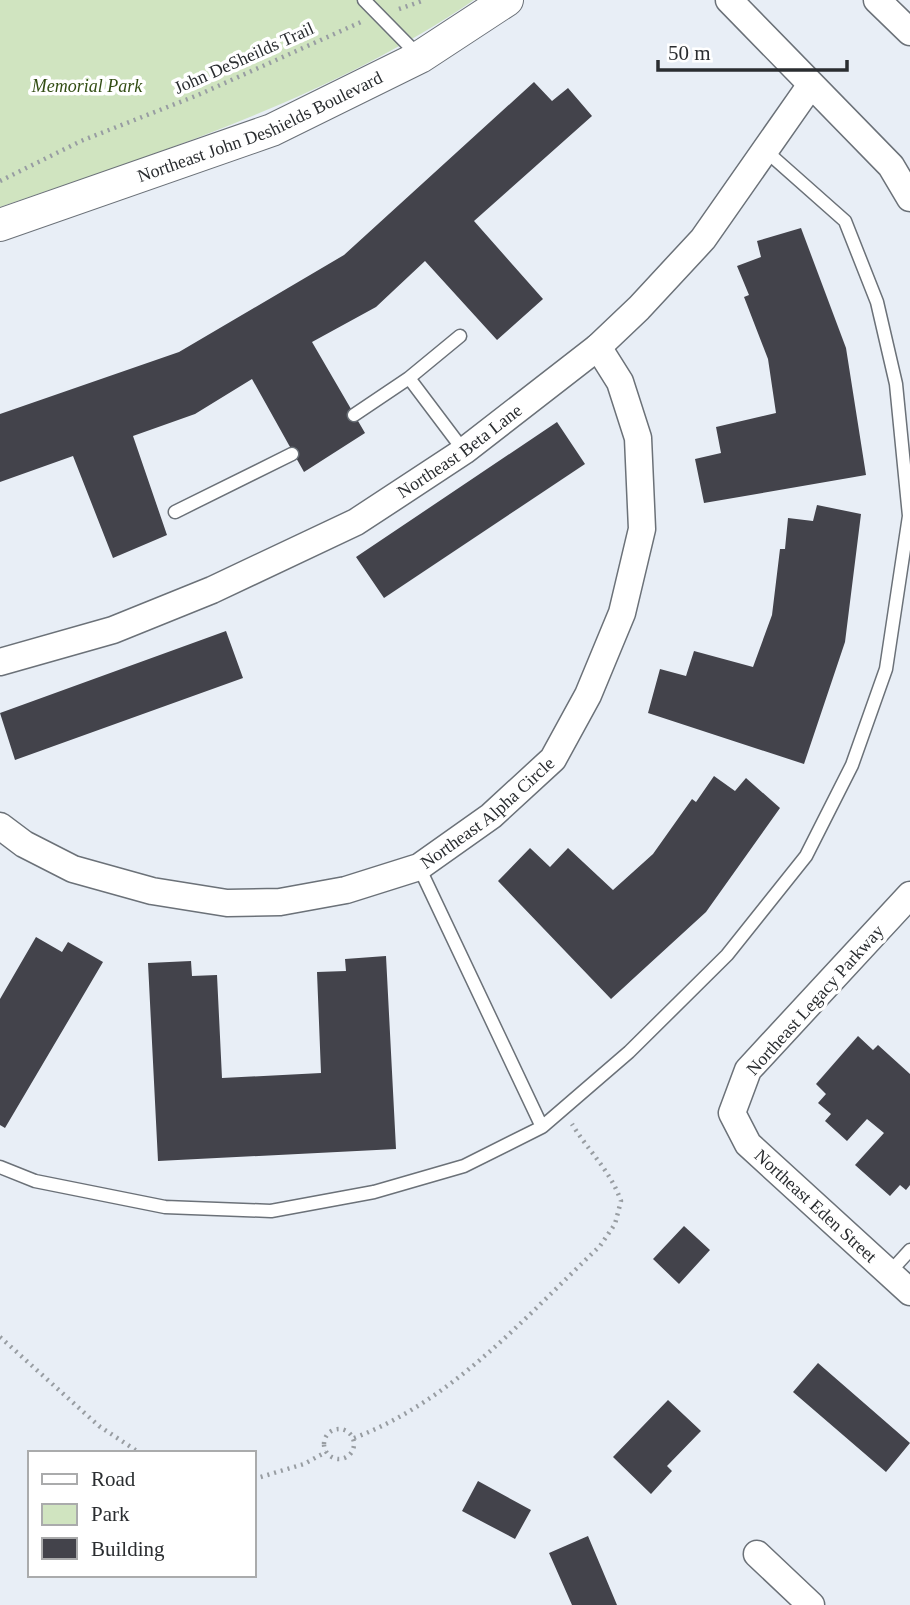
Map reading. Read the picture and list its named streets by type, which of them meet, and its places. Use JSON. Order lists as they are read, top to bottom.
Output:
{
  "streets": {
    "street": [
      "Northeast John Deshields Boulevard",
      "Northeast Beta Lane",
      "Northeast Alpha Circle",
      "Northeast Legacy Parkway",
      "Northeast Eden Street"
    ],
    "path": ["John DeSheilds Trail"]
  },
  "crossings": [
    ["Northeast Beta Lane", "Northeast Alpha Circle"],
    ["Northeast Legacy Parkway", "Northeast Eden Street"]
  ],
  "parks": ["Memorial Park"],
  "legend": ["Road", "Park", "Building"],
  "scale_bar": "50 m"
}
